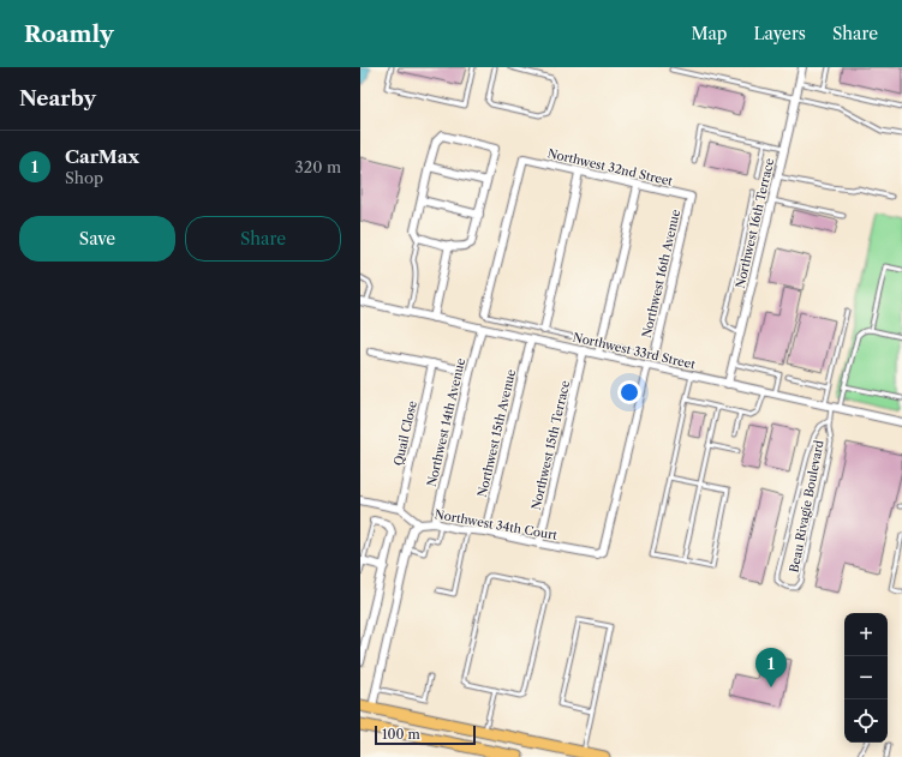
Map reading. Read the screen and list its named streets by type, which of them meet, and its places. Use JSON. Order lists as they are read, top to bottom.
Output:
{
  "streets": {
    "street": [
      "Northwest 32nd Street",
      "Northwest 16th Terrace",
      "Northwest 16th Avenue",
      "Northwest 33rd Street",
      "Northwest 14th Avenue",
      "Quail Close",
      "Northwest 15th Avenue",
      "Northwest 15th Terrace",
      "Northwest 34th Court"
    ],
    "lane": ["Beau Rivagie Boulevard"]
  },
  "crossings": [
    ["Northwest 32nd Street", "Northwest 16th Avenue"],
    ["Northwest 16th Terrace", "Northwest 33rd Street"],
    ["Northwest 33rd Street", "Northwest 14th Avenue"],
    ["Northwest 33rd Street", "Northwest 15th Avenue"],
    ["Northwest 33rd Street", "Northwest 15th Terrace"],
    ["Northwest 33rd Street", "Beau Rivagie Boulevard"],
    ["Northwest 33rd Street", "Northwest 34th Court"],
    ["Northwest 14th Avenue", "Northwest 34th Court"],
    ["Quail Close", "Northwest 34th Court"],
    ["Northwest 15th Avenue", "Northwest 34th Court"],
    ["Northwest 15th Terrace", "Northwest 34th Court"]
  ],
  "scale_bar": "100 m",
  "page": {
    "header": "Roamly",
    "nav": ["Map", "Layers", "Share"],
    "heading": "Nearby",
    "list": [
      {
        "mark": "1",
        "name": "CarMax",
        "note": "Shop",
        "value": "320 m"
      }
    ],
    "buttons": ["Save", "Share"],
    "map_buttons": ["+", "−"],
    "pins": "1",
    "scale": "100 m"
  }
}
